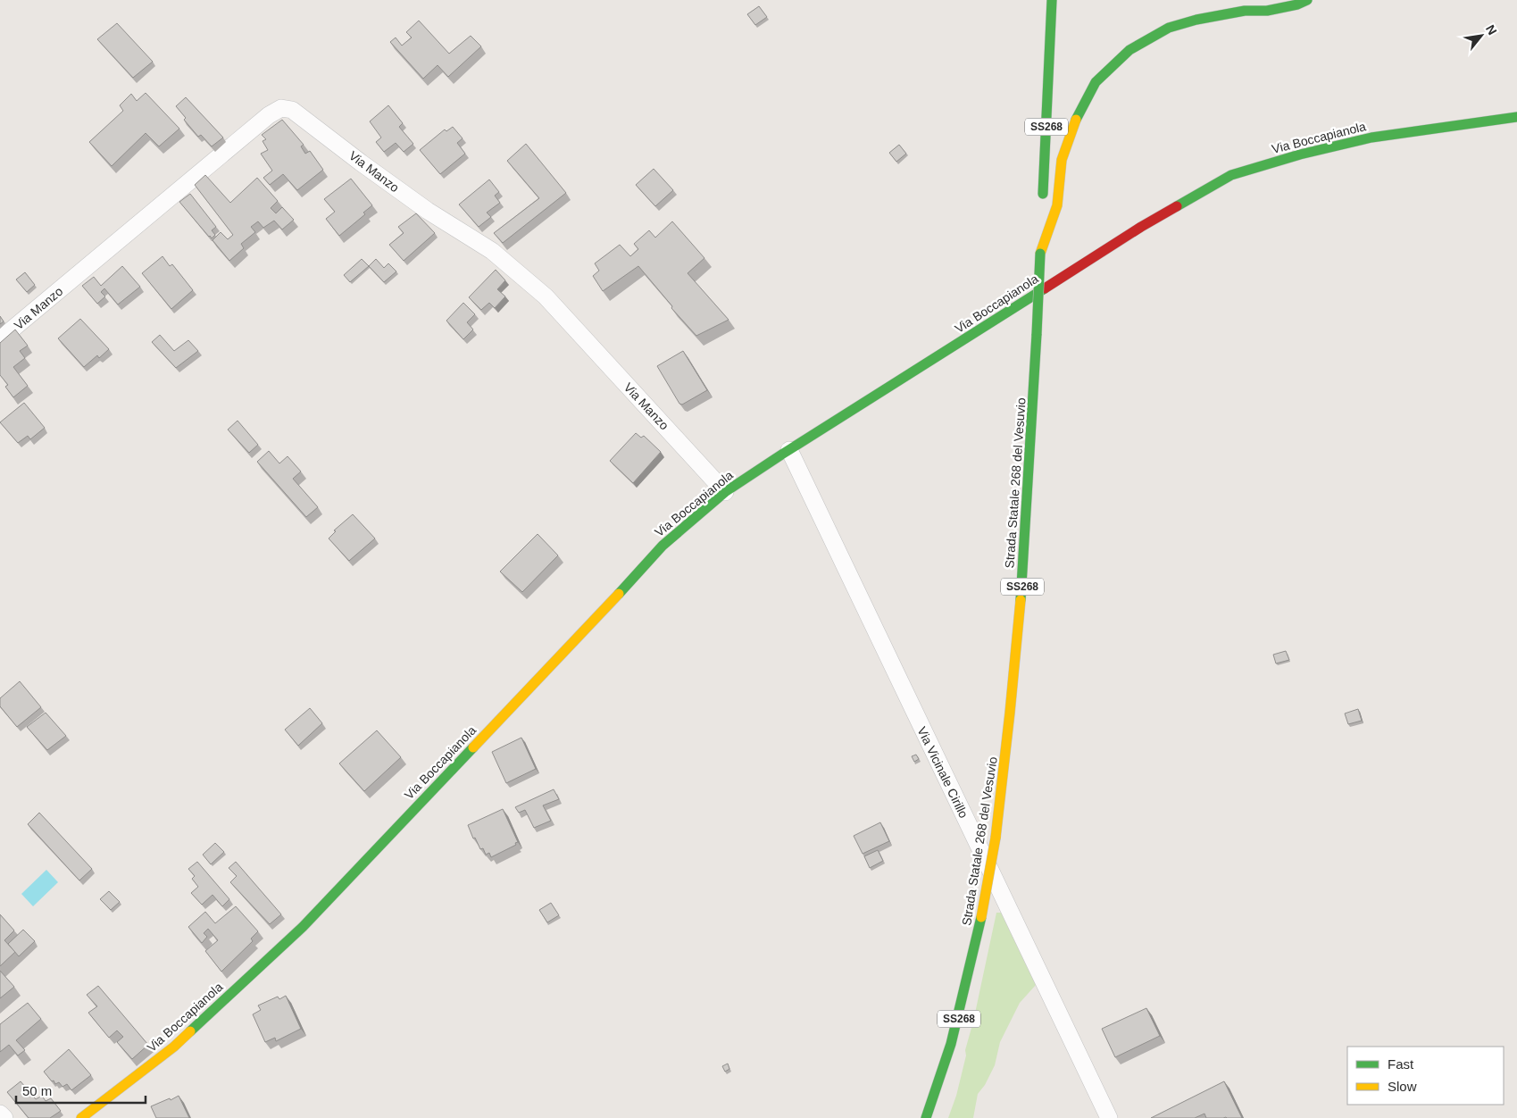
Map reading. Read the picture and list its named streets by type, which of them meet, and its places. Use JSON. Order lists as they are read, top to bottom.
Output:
{
  "streets": {
    "main road": ["SS268", "Via Boccapianola", "Strada Statale 268 del Vesuvio"],
    "street": ["Via Manzo", "Via Vicinale Cirillo"]
  },
  "crossings": [
    ["Via Boccapianola", "Via Manzo"],
    ["Via Boccapianola", "Via Vicinale Cirillo"]
  ],
  "legend": ["Fast", "Slow"],
  "scale_bar": "50 m",
  "north": "top right"
}
